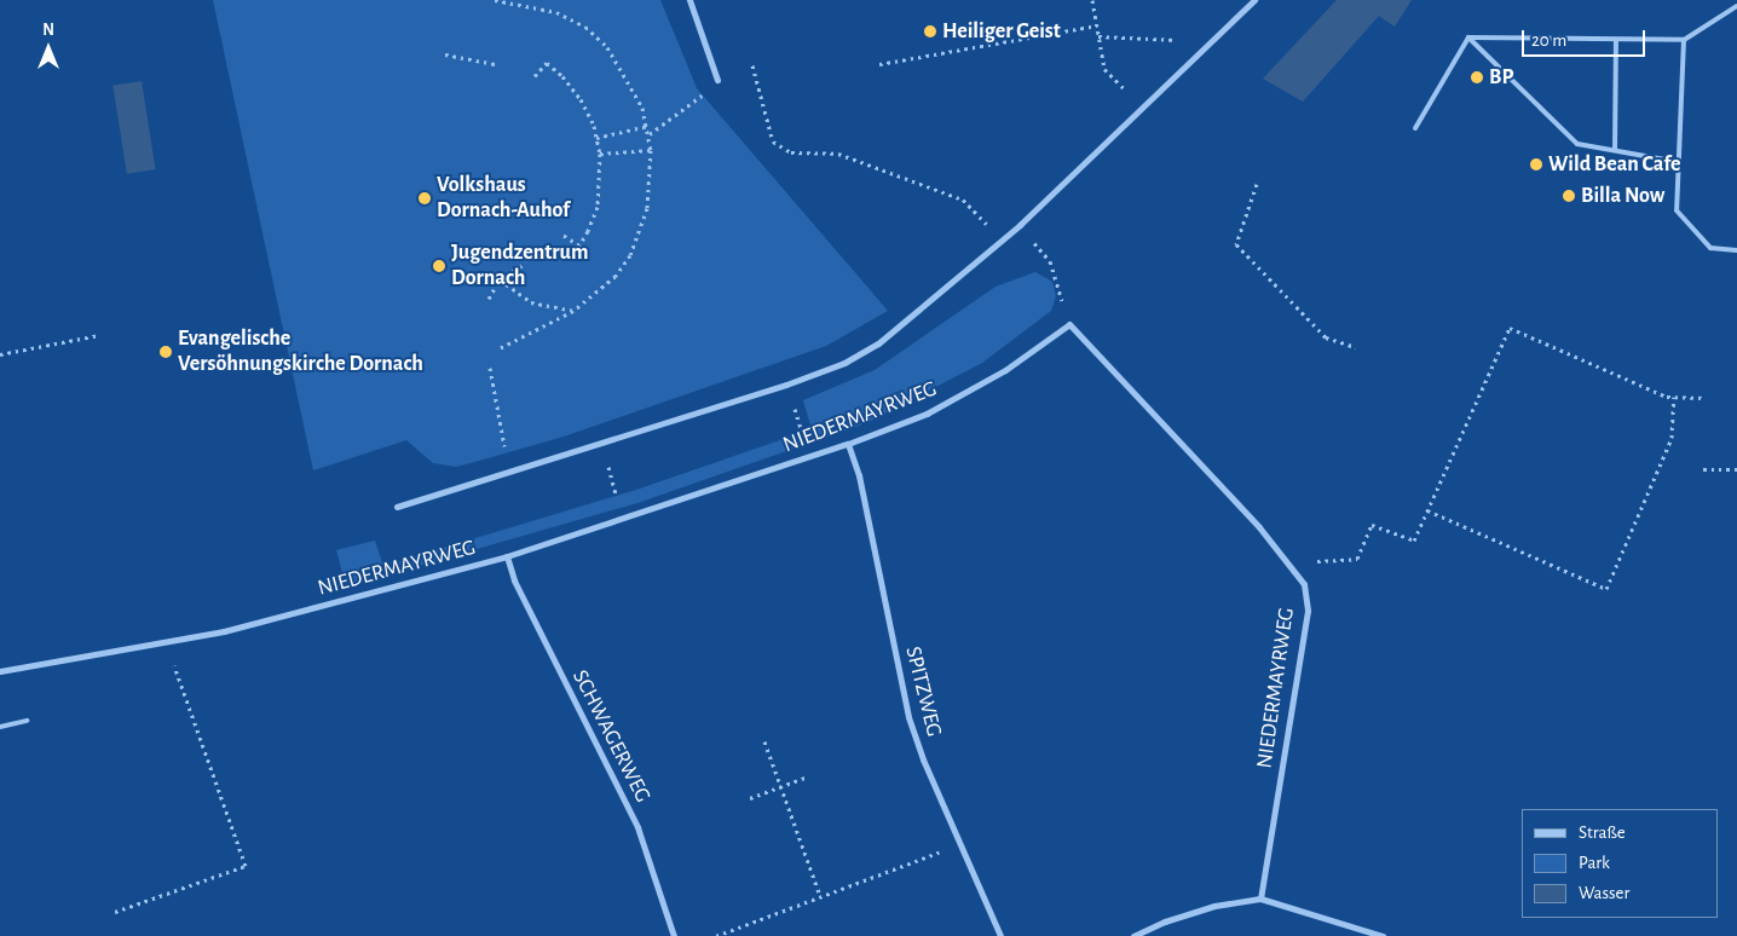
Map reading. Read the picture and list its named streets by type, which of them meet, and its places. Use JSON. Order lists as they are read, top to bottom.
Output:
{
  "streets": {
    "street": ["NIEDERMAYRWEG", "SPITZWEG", "SCHWAGERWEG"]
  },
  "crossings": [
    ["NIEDERMAYRWEG", "SPITZWEG"],
    ["NIEDERMAYRWEG", "SCHWAGERWEG"]
  ],
  "places": [
    "Heiliger Geist",
    "BP",
    "Wild Bean Cafe",
    "Billa Now",
    "Volkshaus Dornach-Auhof",
    "Jugendzentrum Dornach",
    "Evangelische Versöhnungskirche Dornach"
  ],
  "legend": ["Straße", "Park", "Wasser"],
  "scale_bar": "20 m",
  "north": "top"
}
